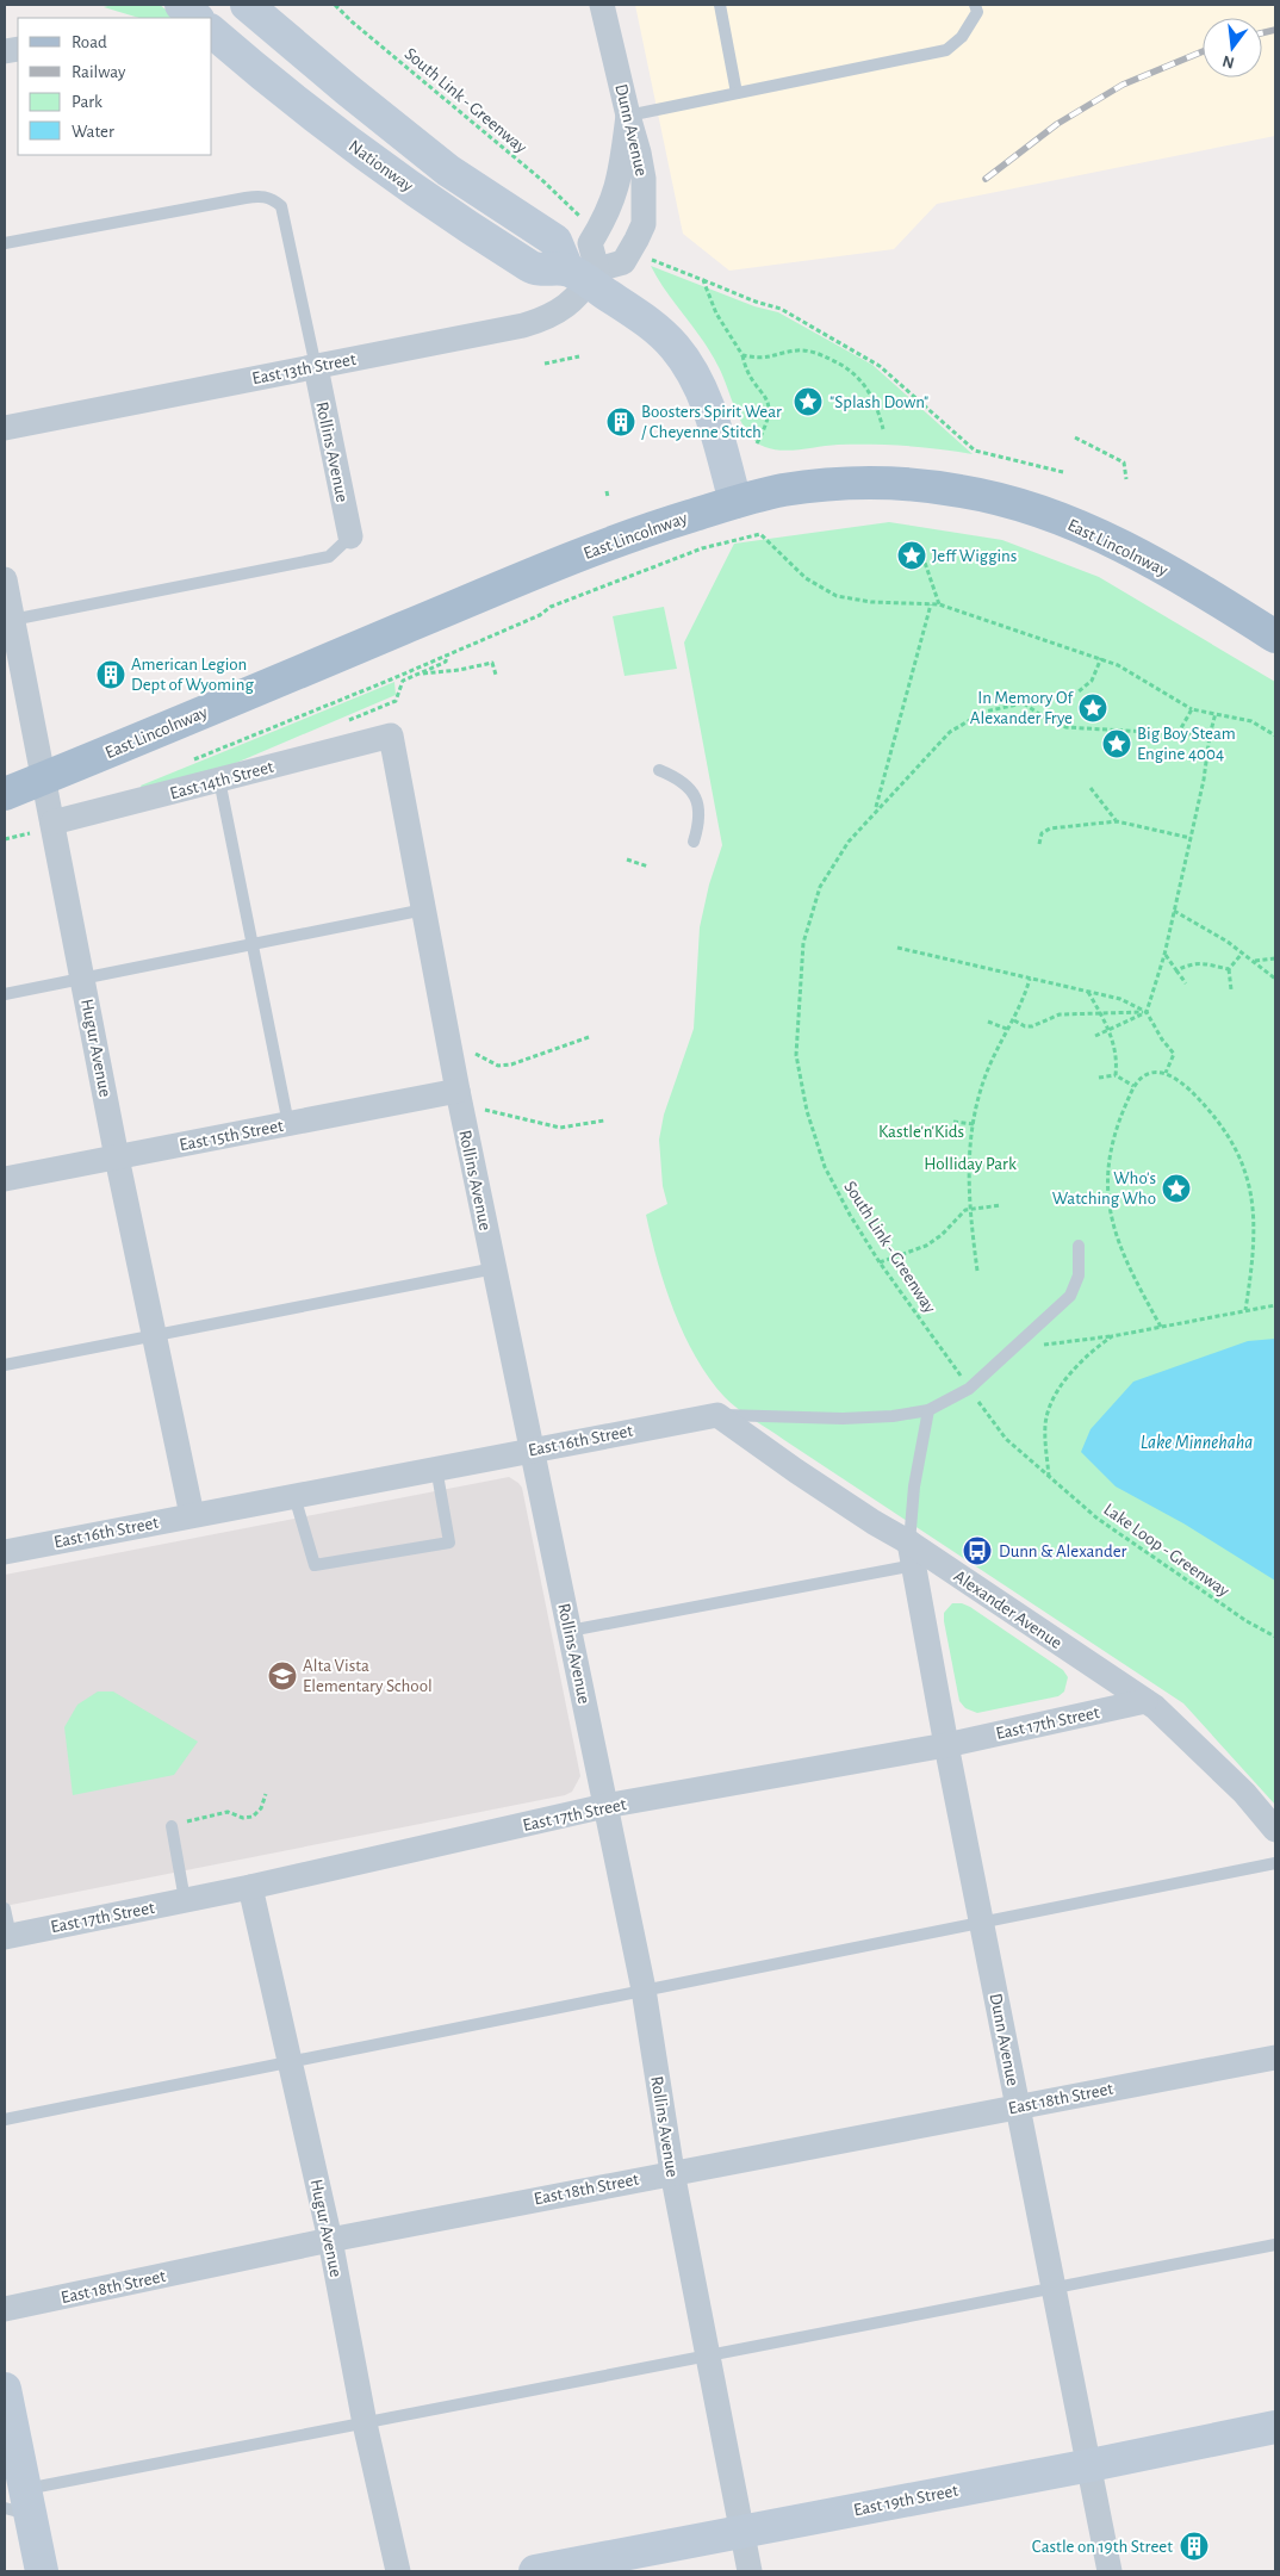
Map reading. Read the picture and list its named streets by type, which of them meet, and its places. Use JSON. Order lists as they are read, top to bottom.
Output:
{
  "streets": {
    "main road": ["Nationway", "East Lincolnway", "East 19th Street"],
    "street": [
      "Dunn Avenue",
      "East 13th Street",
      "Rollins Avenue",
      "East 14th Street",
      "Hugur Avenue",
      "East 15th Street",
      "East 16th Street",
      "Alexander Avenue",
      "East 17th Street",
      "East 18th Street"
    ],
    "path": ["South Link - Greenway", "Lake Loop - Greenway"]
  },
  "crossings": [
    ["South Link - Greenway", "East 16th Street"],
    ["South Link - Greenway", "Lake Loop - Greenway"],
    ["Dunn Avenue", "Nationway"],
    ["Dunn Avenue", "East 13th Street"],
    ["Dunn Avenue", "Alexander Avenue"],
    ["Dunn Avenue", "East 17th Street"],
    ["Dunn Avenue", "East 18th Street"],
    ["Dunn Avenue", "East 19th Street"],
    ["Nationway", "East 13th Street"],
    ["East 13th Street", "Rollins Avenue"],
    ["Rollins Avenue", "East 14th Street"],
    ["Rollins Avenue", "East 15th Street"],
    ["Rollins Avenue", "East 16th Street"],
    ["Rollins Avenue", "East 17th Street"],
    ["Rollins Avenue", "East 18th Street"],
    ["Rollins Avenue", "East 19th Street"],
    ["East Lincolnway", "Hugur Avenue"],
    ["East 14th Street", "Hugur Avenue"],
    ["Hugur Avenue", "East 15th Street"],
    ["Hugur Avenue", "East 16th Street"],
    ["Hugur Avenue", "East 17th Street"],
    ["Hugur Avenue", "East 18th Street"],
    ["East 16th Street", "Lake Loop - Greenway"],
    ["East 16th Street", "Alexander Avenue"],
    ["Alexander Avenue", "East 17th Street"]
  ],
  "water": ["Lake Minnehaha"],
  "parks": ["Kastle'n'Kids", "Holliday Park"],
  "places": {
    "place": [
      "\"Splash Down\"",
      "Jeff Wiggins",
      "In Memory Of Alexander Frye",
      "Big Boy Steam Engine 4004",
      "Who's Watching Who"
    ],
    "building": ["Boosters Spirit Wear / Cheyenne Stitch", "American Legion Dept of Wyoming", "Castle on 19th Street"],
    "bus stop": ["Dunn & Alexander"],
    "school or university": ["Alta Vista Elementary School"]
  },
  "legend": [
    "Road",
    "Railway",
    "Park",
    "Water"
  ],
  "north": "bottom"
}
